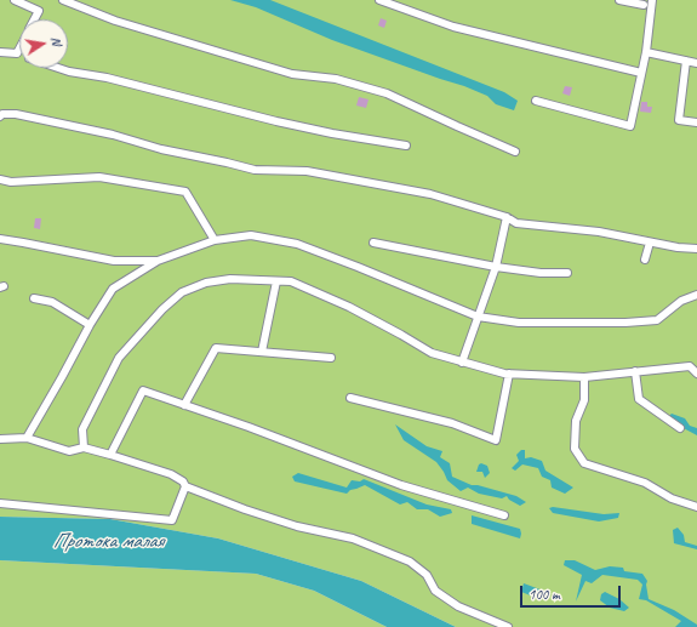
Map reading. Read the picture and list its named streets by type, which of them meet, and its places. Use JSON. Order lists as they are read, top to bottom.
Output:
{
  "water": ["Протока малая"],
  "scale_bar": "100 m",
  "north": "right"
}
